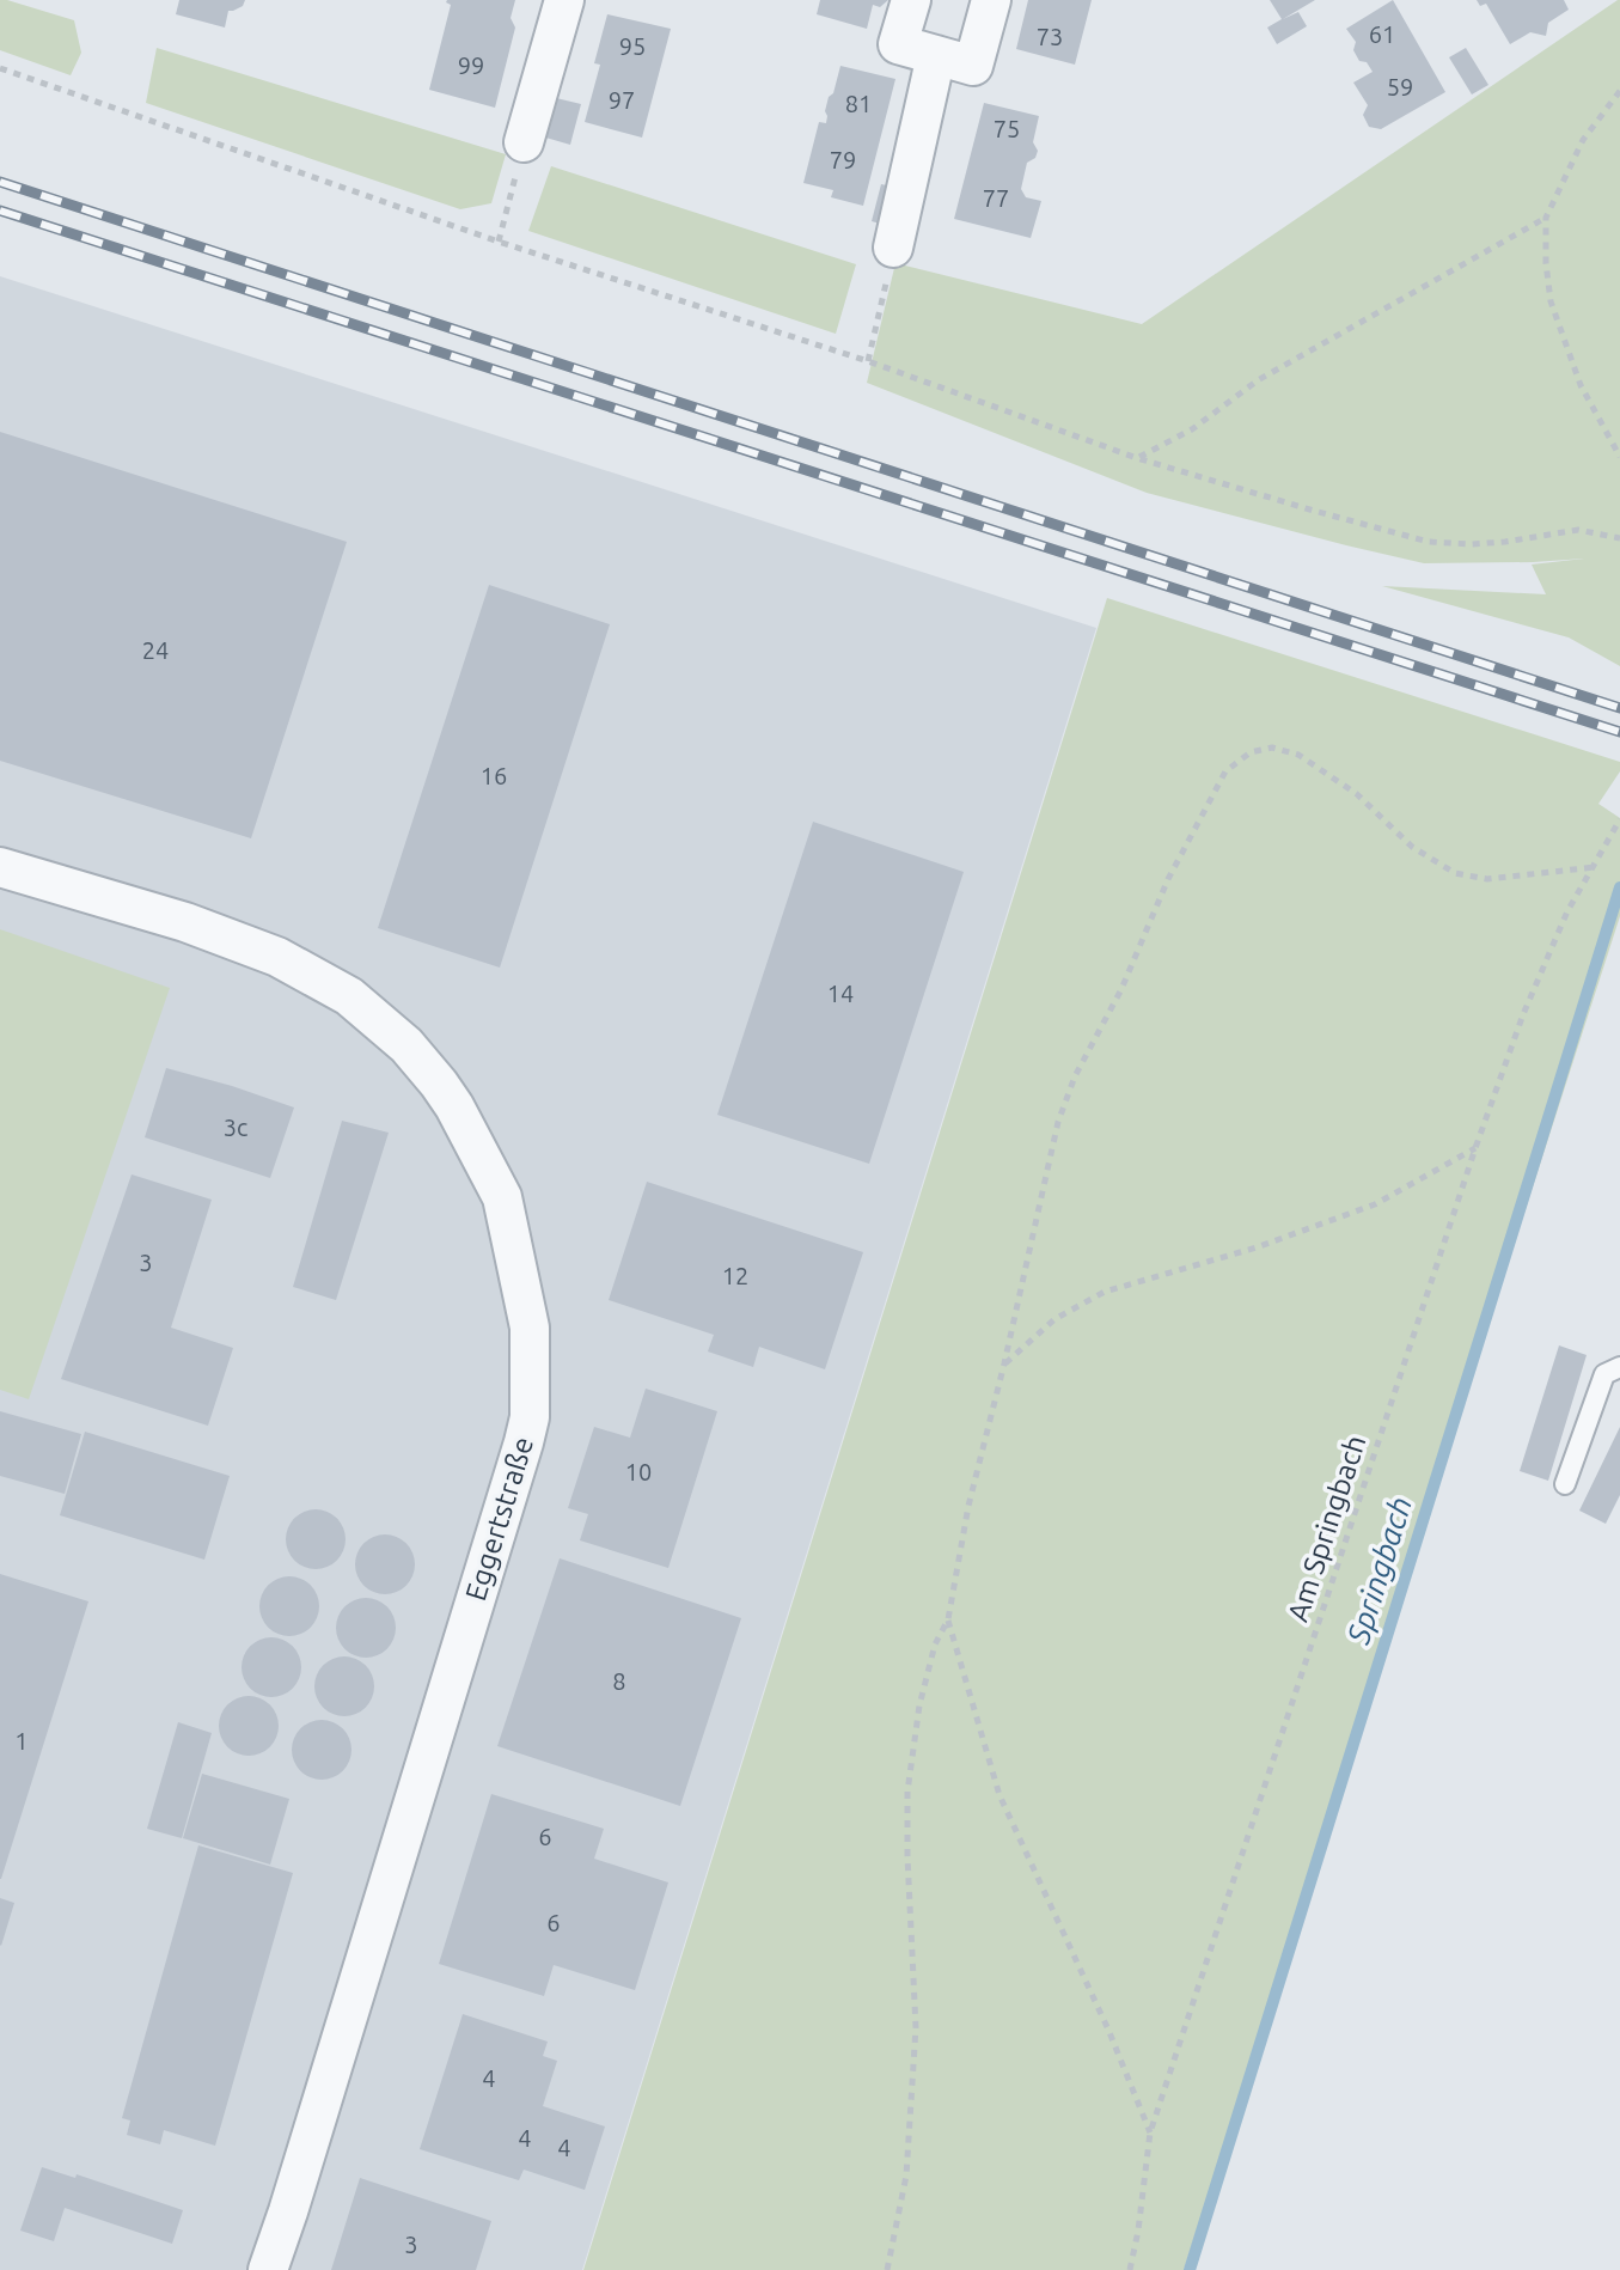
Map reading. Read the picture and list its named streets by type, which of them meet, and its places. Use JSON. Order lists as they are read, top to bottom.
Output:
{
  "streets": {
    "street": ["Eggertstraße"],
    "path": ["Am Springbach"]
  },
  "water": ["Springbach"],
  "house_numbers": [
    "61",
    "73",
    "95",
    "99",
    "59",
    "97",
    "81",
    "75",
    "79",
    "77",
    "24",
    "16",
    "14",
    "3c",
    "3",
    "12",
    "10",
    "8",
    "1",
    "6",
    "6",
    "4",
    "4",
    "4",
    "3"
  ]
}
